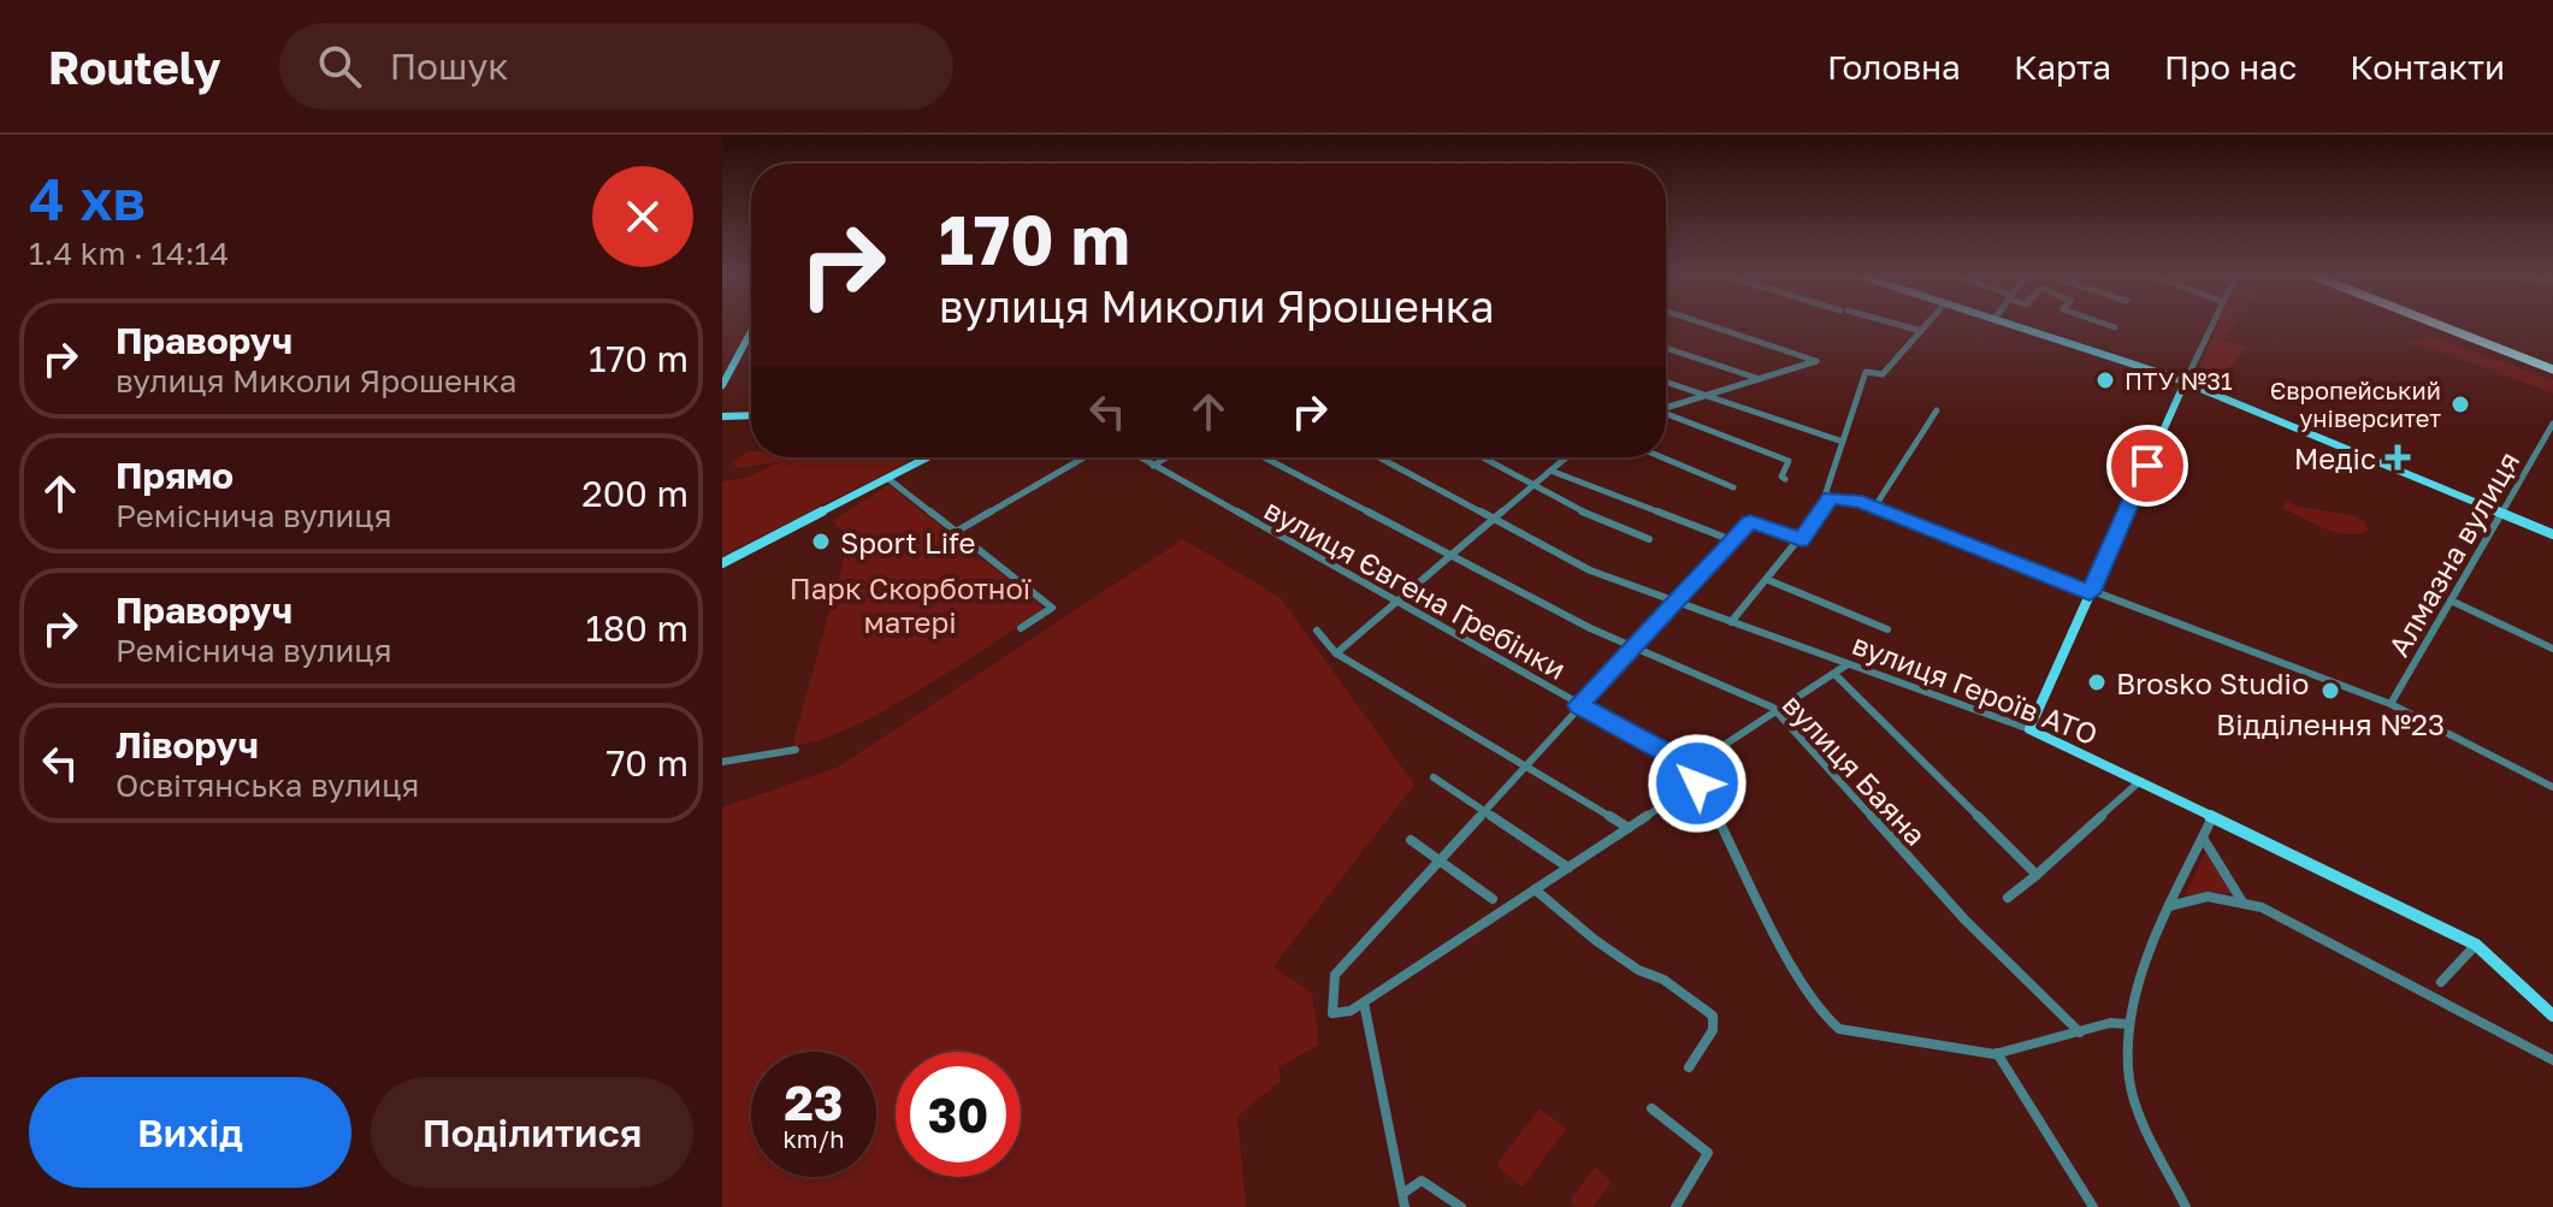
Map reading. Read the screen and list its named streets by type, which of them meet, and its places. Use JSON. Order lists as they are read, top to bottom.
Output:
{
  "streets": {
    "main road": ["вулиця Героїв АТО"],
    "street": ["Алмазна вулиця", "вулиця Євгена Гребінки", "вулиця Баяна"]
  },
  "parks": ["Парк Скорботної матері"],
  "places": {
    "other": [
      "ПТУ №31",
      "Європейський університет",
      "Sport Life",
      "Brosko Studio",
      "Відділення №23"
    ],
    "health": ["Медіс"]
  },
  "page": {
    "header": "Routely",
    "search": "Пошук",
    "nav": [
      "Головна",
      "Карта",
      "Про нас",
      "Контакти"
    ],
    "heading": ["4 хв", "1.4 km · 14:14"],
    "turn": ["170 m", "вулиця Миколи Ярошенка"],
    "list": [
      {
        "name": "Праворуч",
        "note": "вулиця Миколи Ярошенка",
        "value": "170 m"
      },
      {
        "name": "Прямо",
        "note": "Реміснича вулиця",
        "value": "200 m"
      },
      {
        "name": "Праворуч",
        "note": "Реміснича вулиця",
        "value": "180 m"
      },
      {
        "name": "Ліворуч",
        "note": "Освітянська вулиця",
        "value": "70 m"
      }
    ],
    "speed": "23 km/h",
    "limit": "30",
    "buttons": ["Вихід", "Поділитися"]
  }
}
